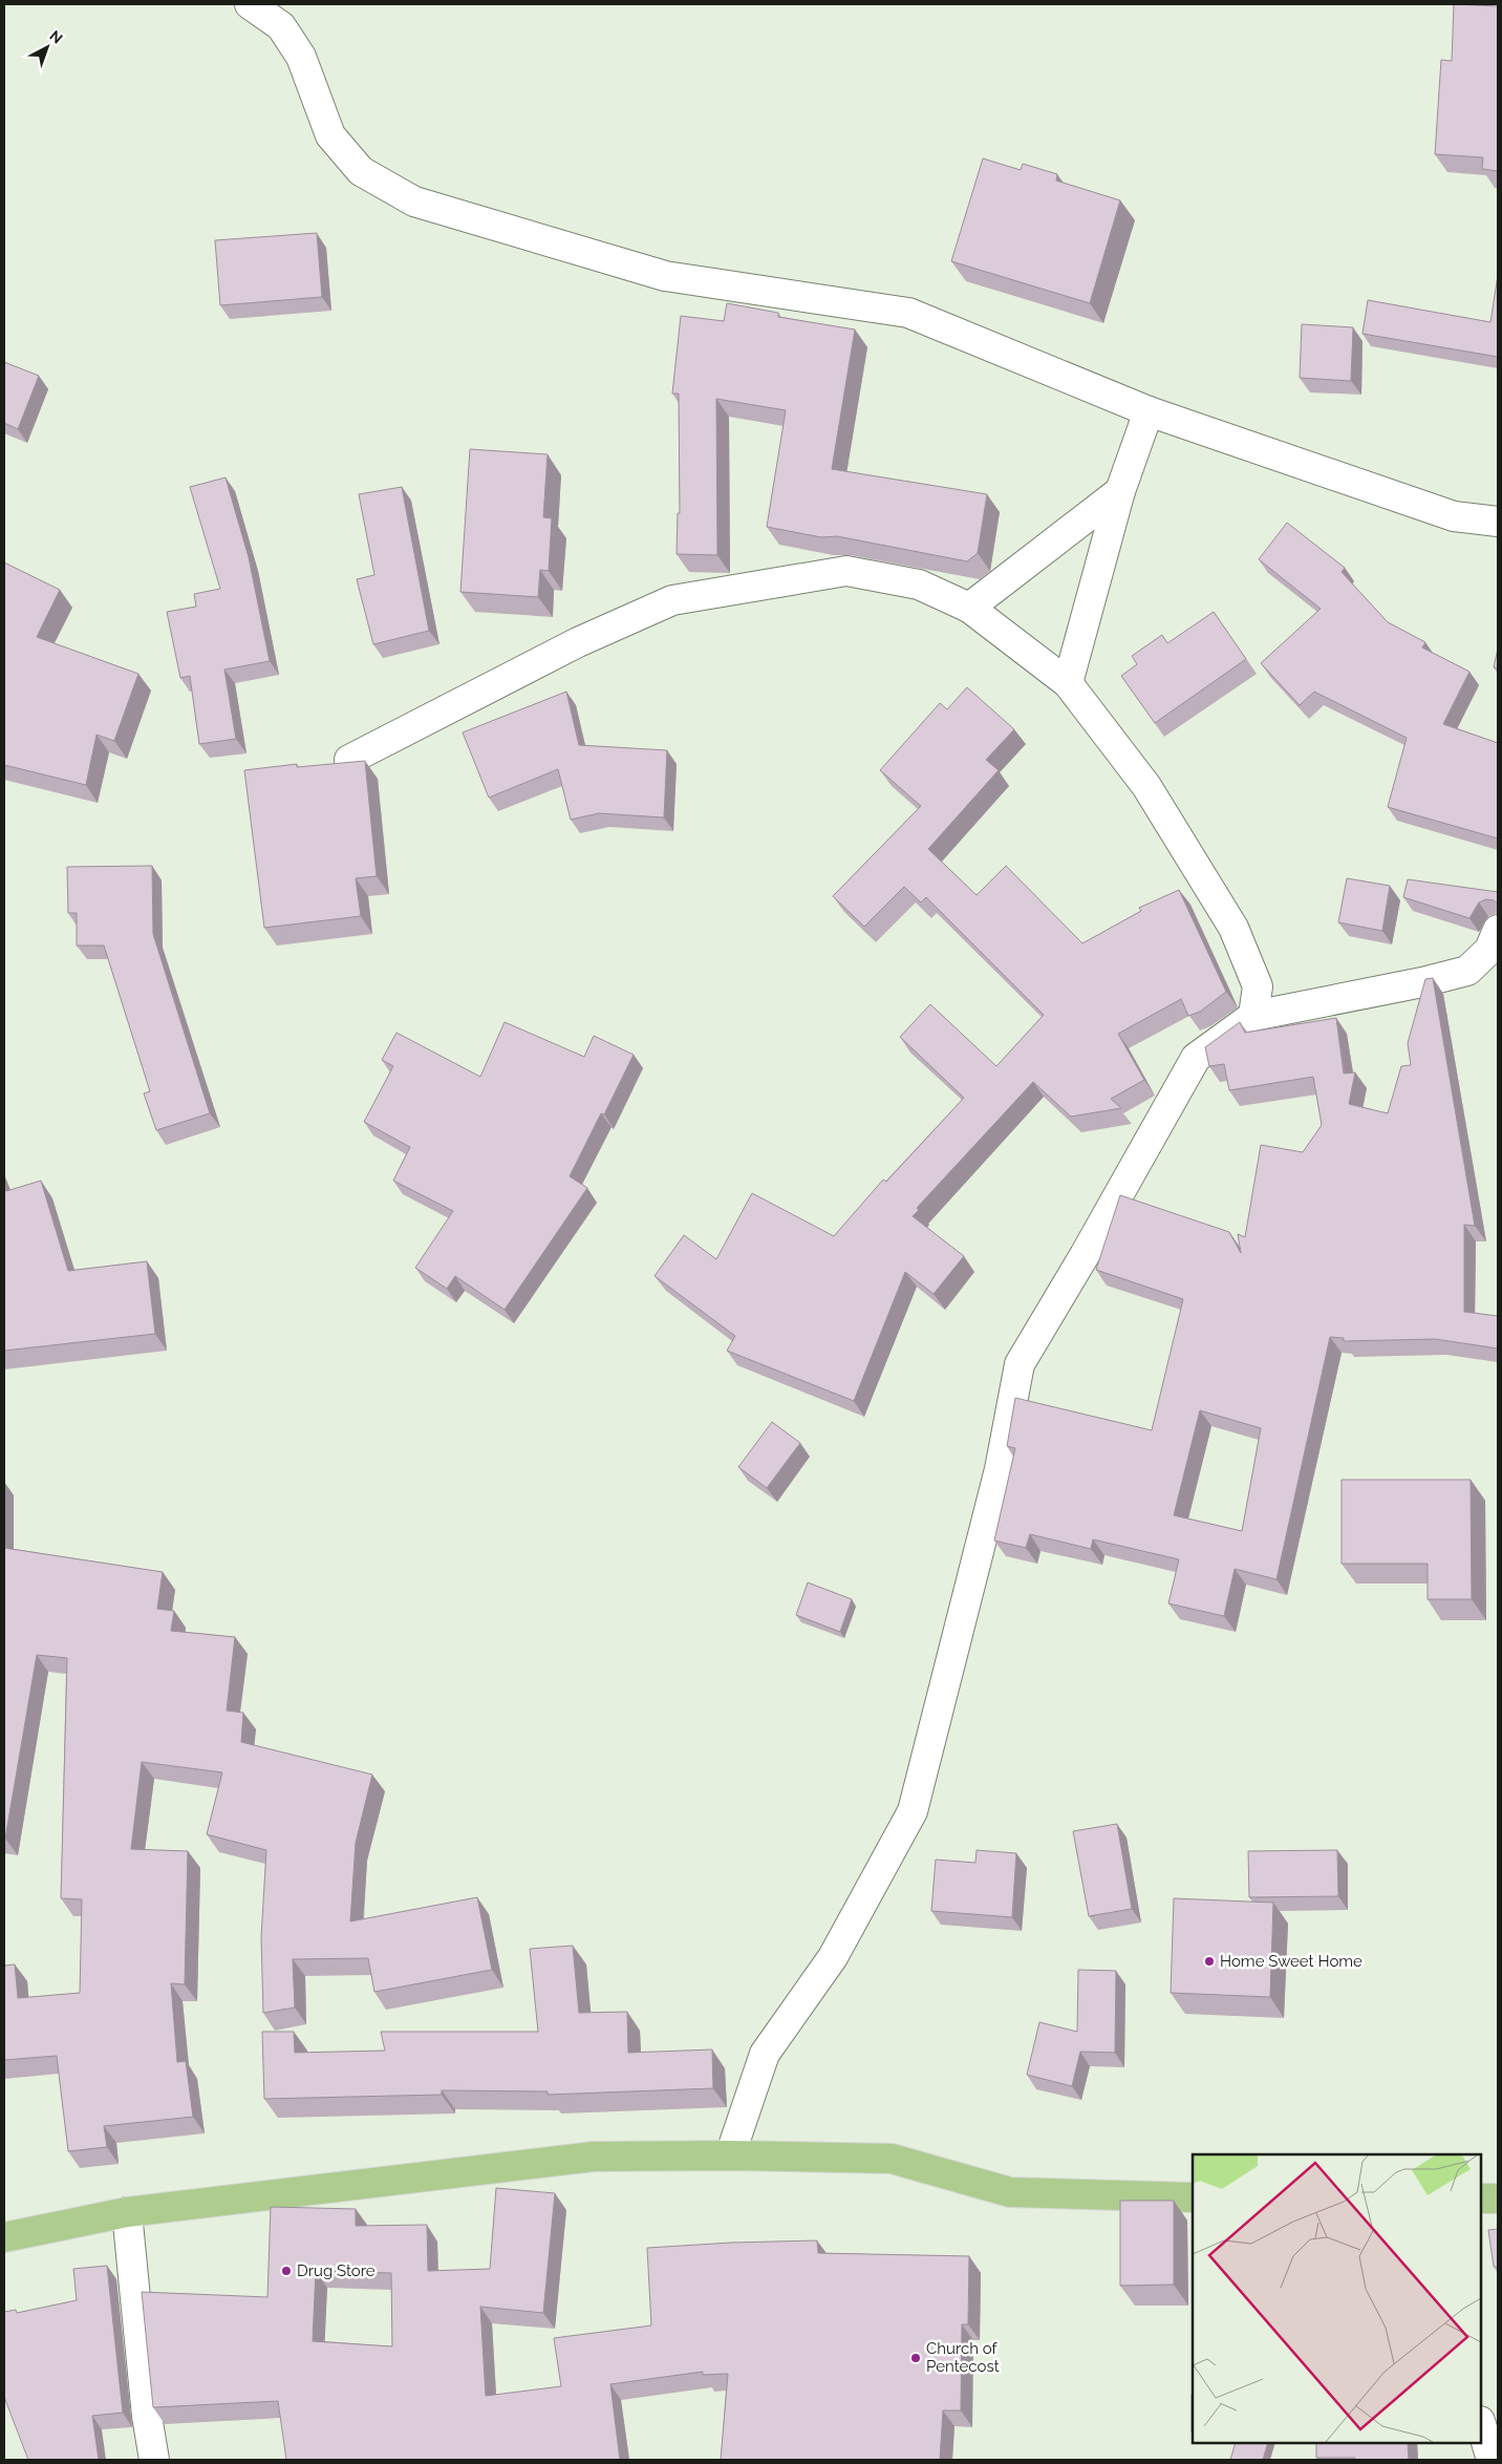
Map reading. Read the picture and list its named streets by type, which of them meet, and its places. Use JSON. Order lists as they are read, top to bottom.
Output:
{
  "places": ["Home Sweet Home", "Drug Store", "Church of Pentecost"],
  "north": "top right"
}
